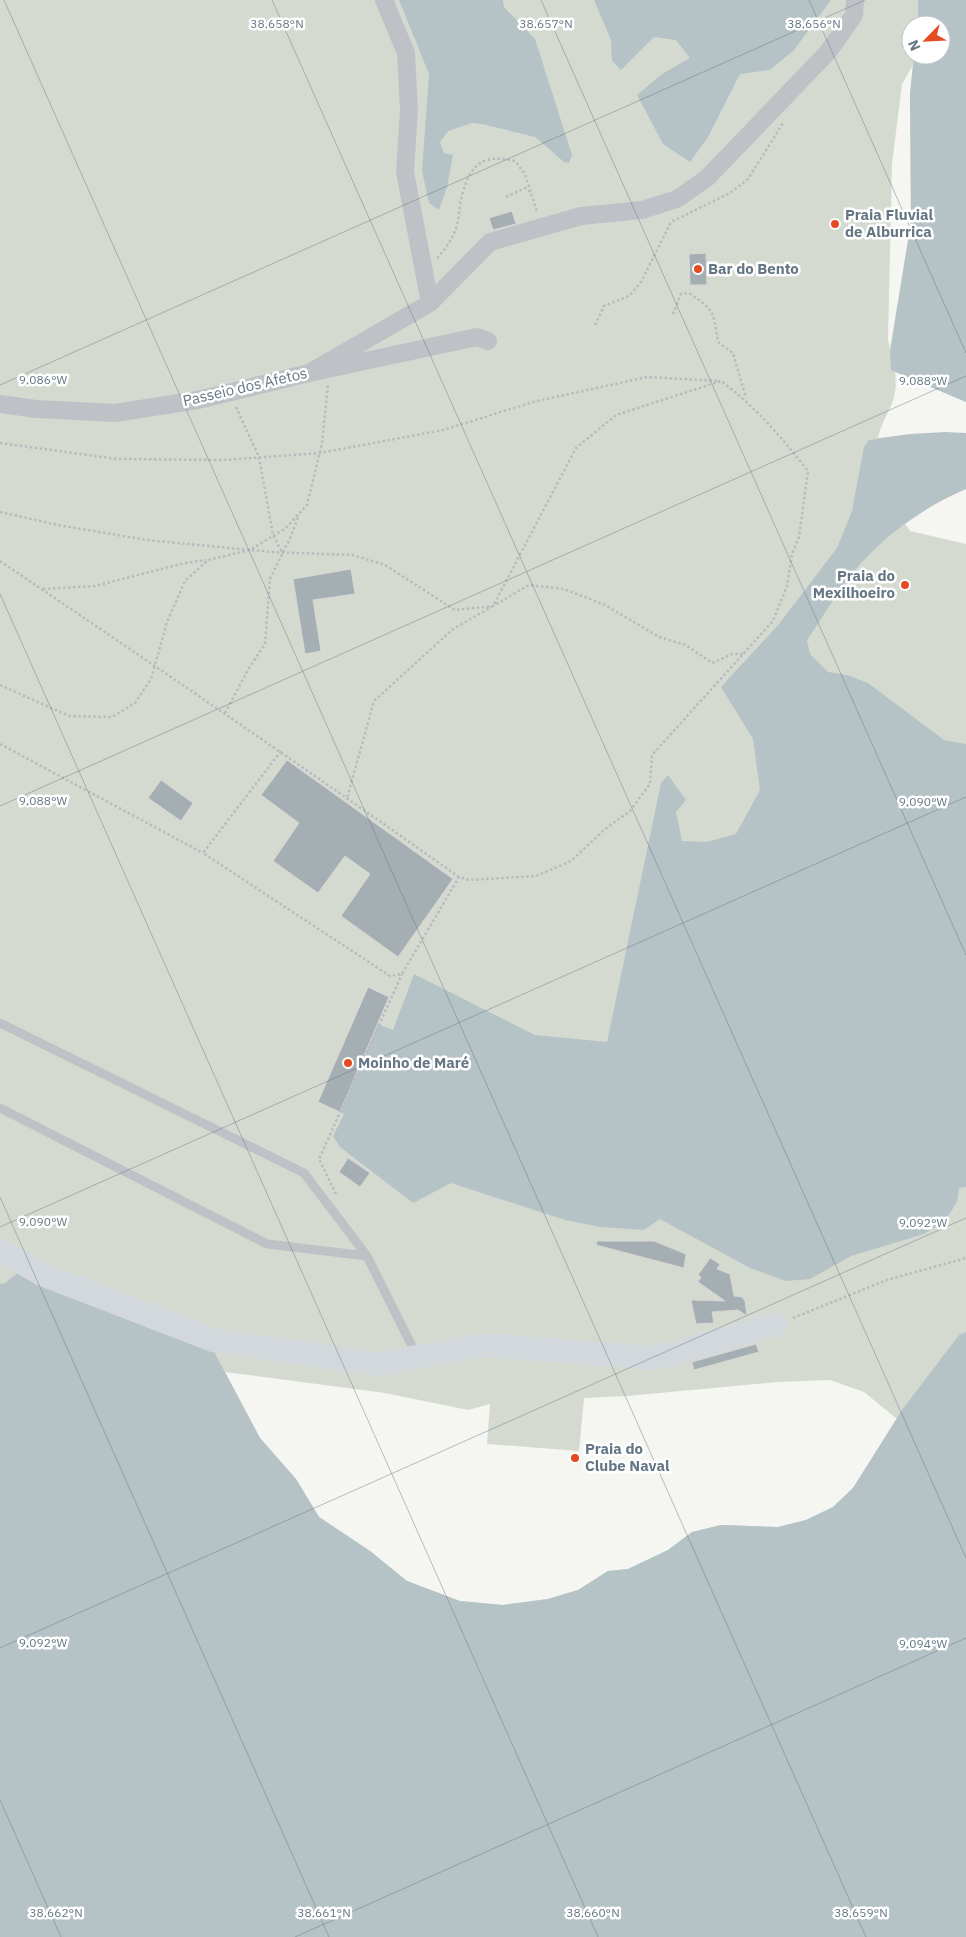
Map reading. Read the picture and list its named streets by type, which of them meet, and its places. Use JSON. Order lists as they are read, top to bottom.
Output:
{
  "streets": {
    "street": ["Passeio dos Afetos"]
  },
  "places": [
    "Praia Fluvial de Alburrica",
    "Bar do Bento",
    "Praia do Mexilhoeiro",
    "Moinho de Maré",
    "Praia do Clube Naval"
  ],
  "north": "bottom left",
  "coordinates": [
    "38.658°N",
    "38.657°N",
    "38.656°N",
    "9.086°W",
    "9.088°W",
    "9.090°W",
    "9.092°W",
    "9.094°W",
    "38.662°N",
    "38.661°N",
    "38.660°N",
    "38.659°N"
  ]
}
